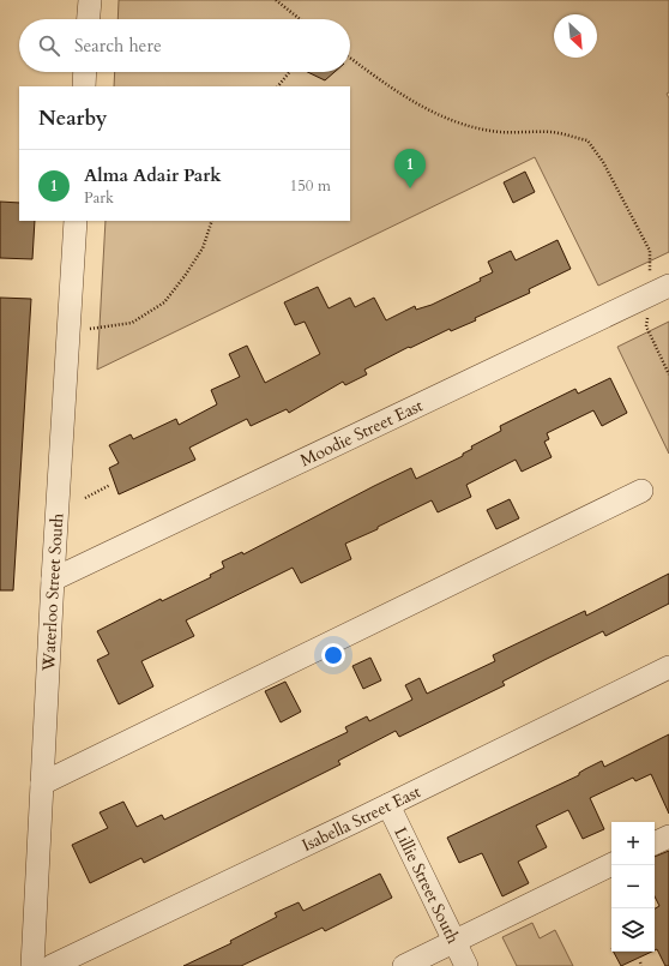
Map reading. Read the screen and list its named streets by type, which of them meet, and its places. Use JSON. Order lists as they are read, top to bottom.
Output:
{
  "streets": {
    "street": [
      "Moodie Street East",
      "Waterloo Street South",
      "Isabella Street East",
      "Lillie Street South"
    ]
  },
  "crossings": [
    ["Moodie Street East", "Waterloo Street South"],
    ["Isabella Street East", "Lillie Street South"]
  ],
  "north": "bottom right",
  "page": {
    "search": "Search here",
    "heading": "Nearby",
    "pins": "1",
    "list": [
      {
        "mark": "1",
        "name": "Alma Adair Park",
        "note": "Park",
        "value": "150 m"
      }
    ],
    "map_buttons": ["+", "−"]
  }
}
